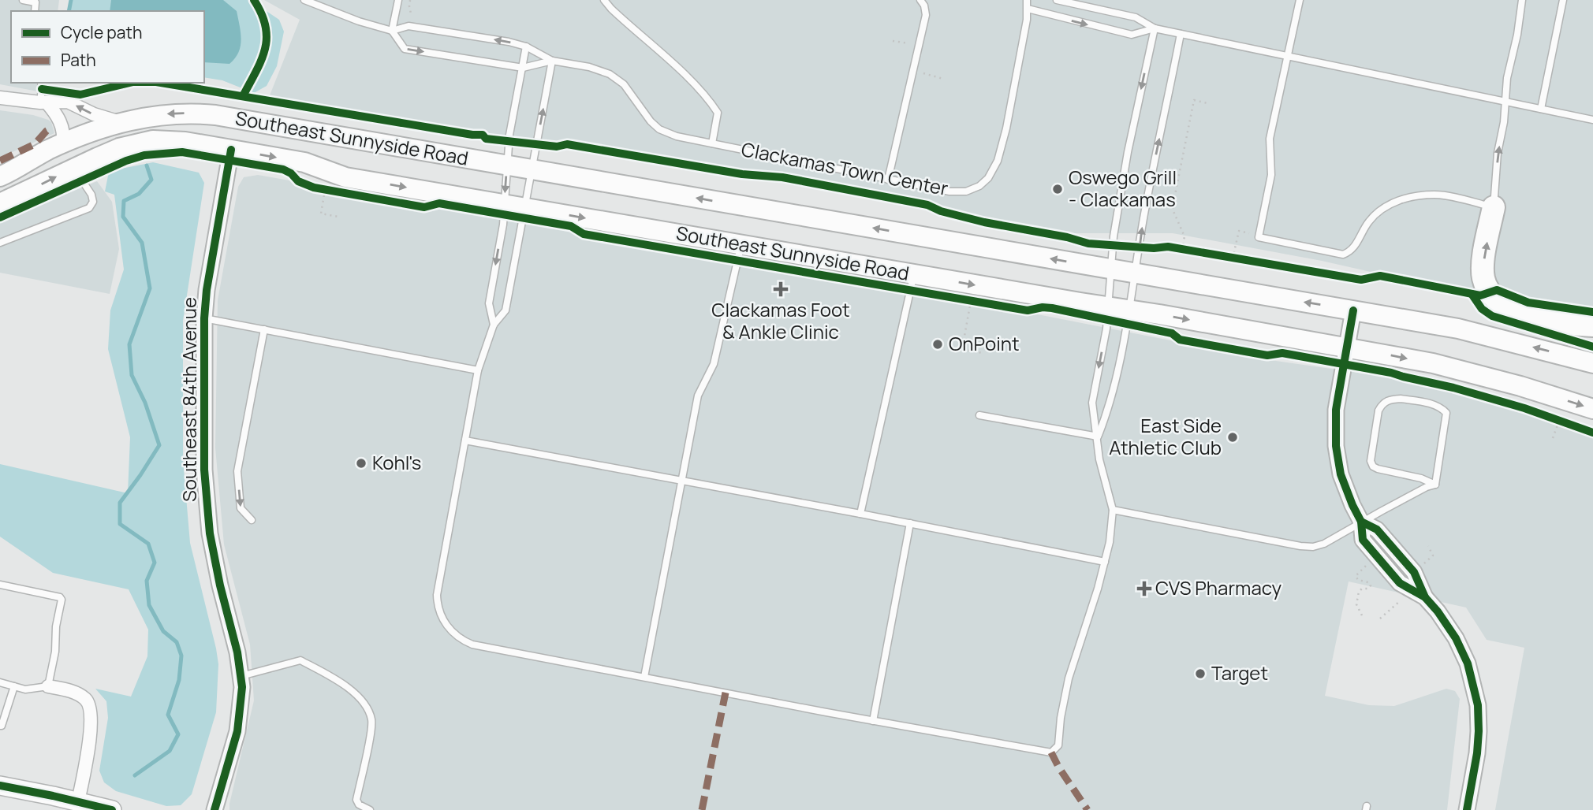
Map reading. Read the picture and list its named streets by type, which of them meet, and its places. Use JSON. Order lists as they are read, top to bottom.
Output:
{
  "streets": {
    "main road": ["Southeast Sunnyside Road"],
    "street": ["Southeast 84th Avenue"],
    "lane": ["Clackamas Town Center"]
  },
  "crossings": [
    ["Southeast Sunnyside Road", "Southeast 84th Avenue"]
  ],
  "places": {
    "other": [
      "Oswego Grill - Clackamas",
      "OnPoint",
      "East Side Athletic Club",
      "Kohl's",
      "Target"
    ],
    "health": ["Clackamas Foot & Ankle Clinic", "CVS Pharmacy"]
  },
  "legend": ["Cycle path", "Path"]
}
